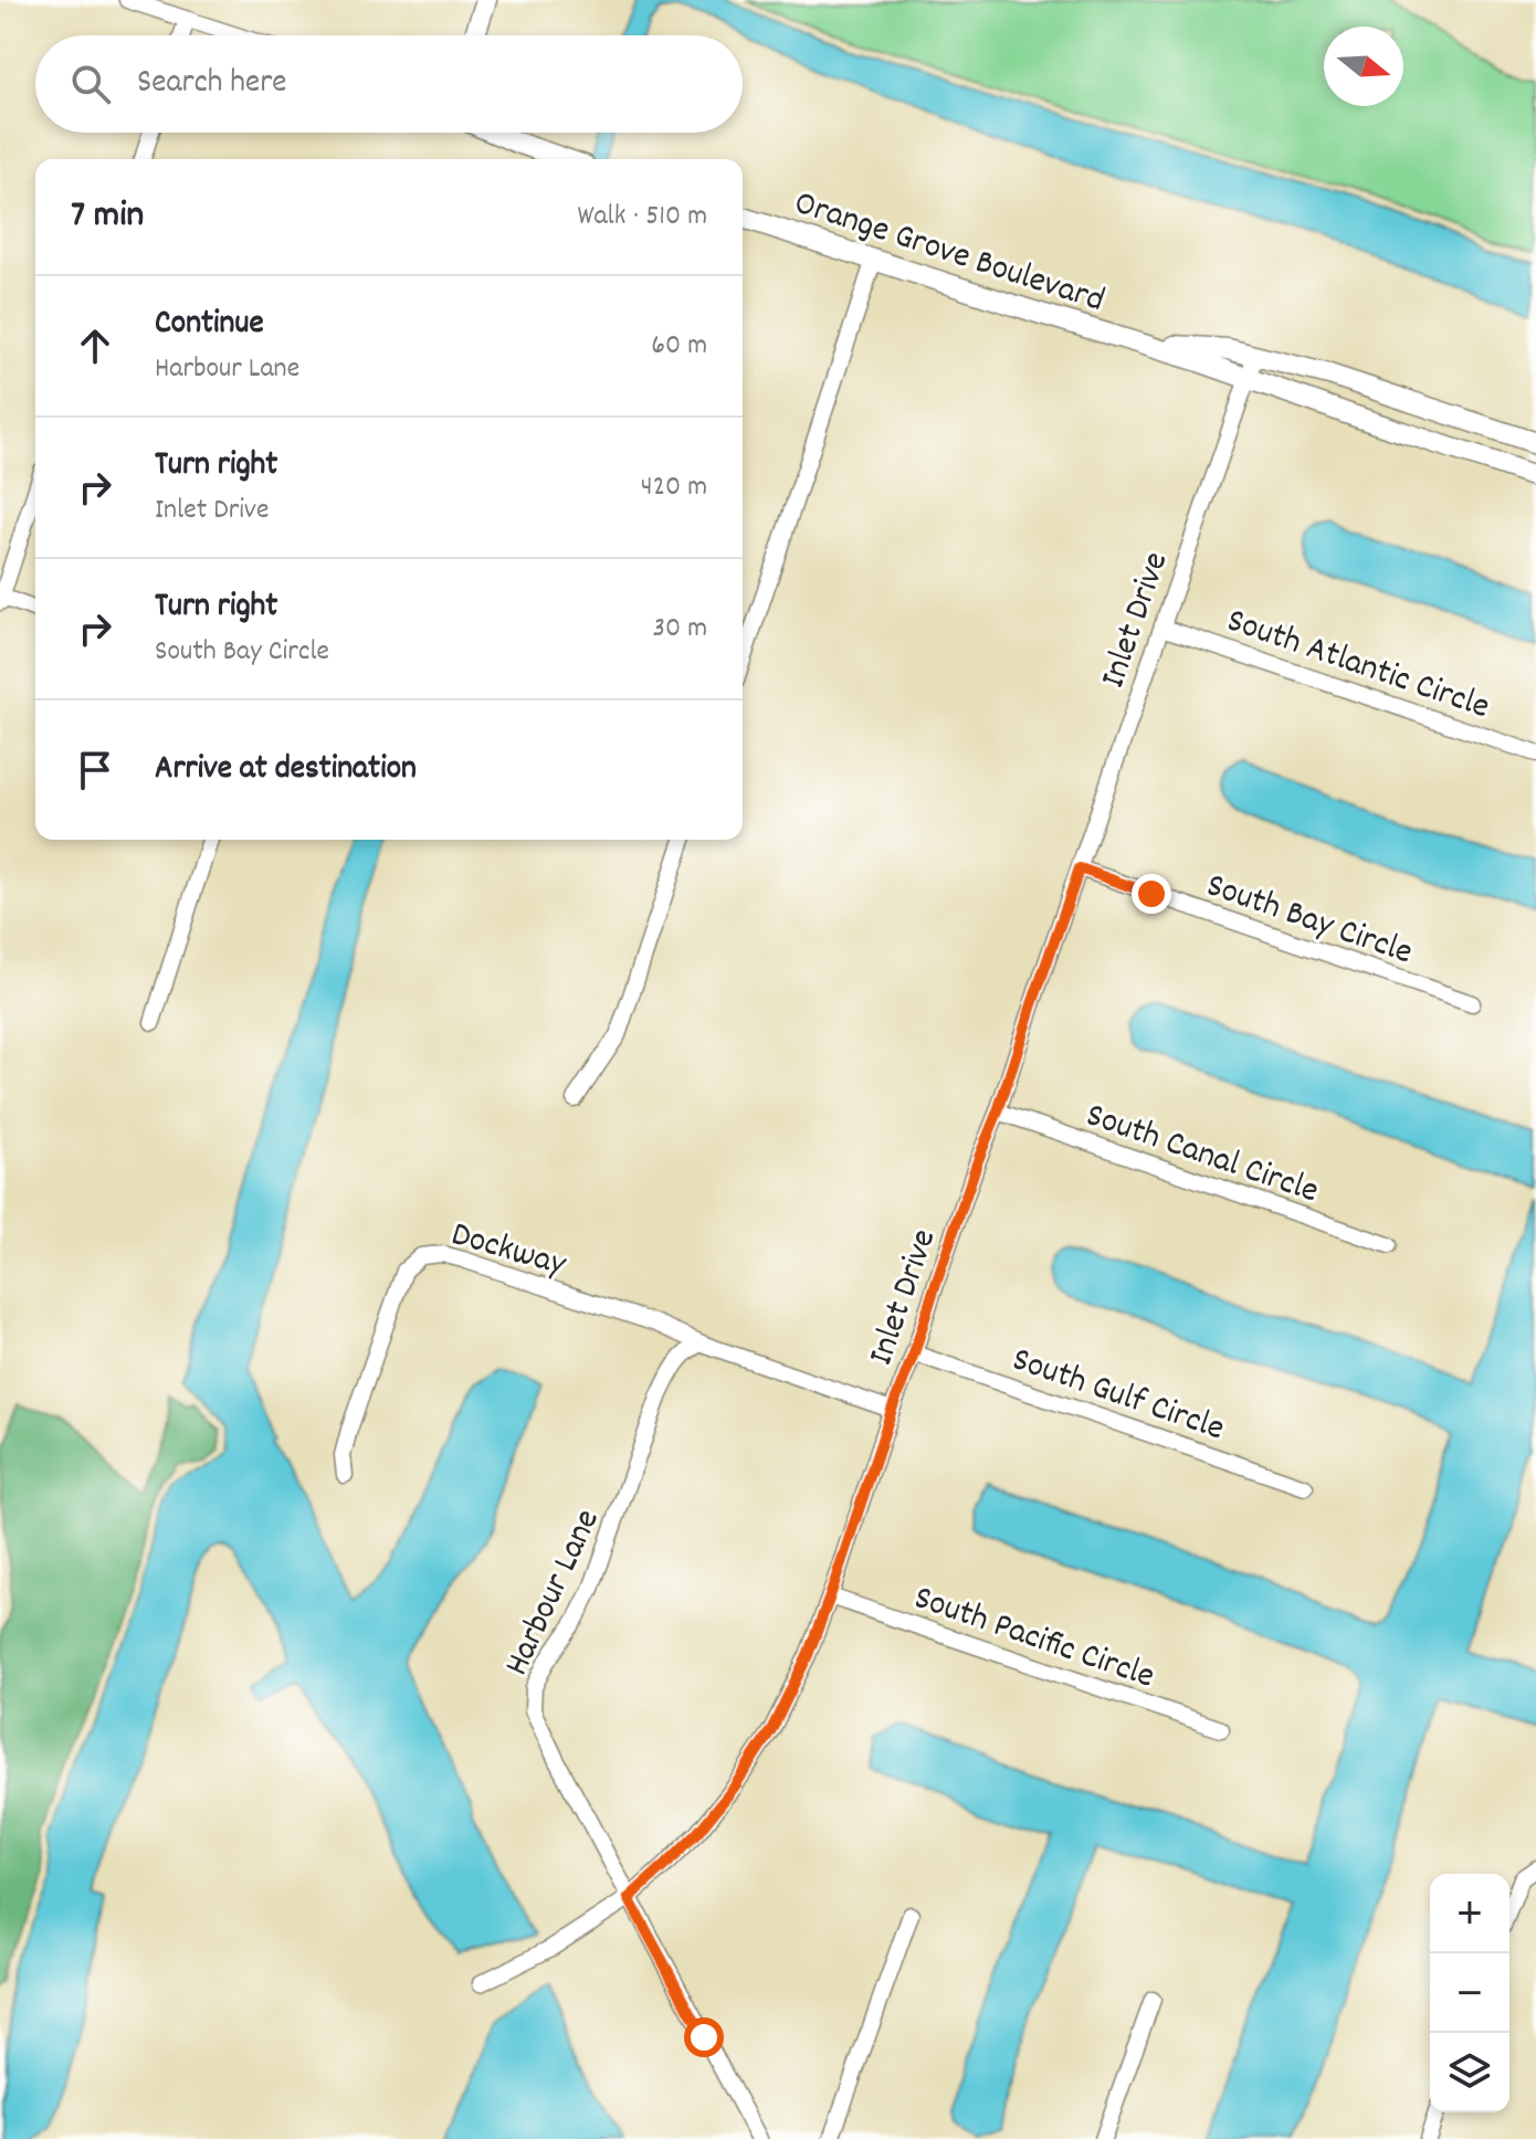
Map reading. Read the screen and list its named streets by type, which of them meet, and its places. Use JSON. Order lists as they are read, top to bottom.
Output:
{
  "streets": {
    "street": [
      "Orange Grove Boulevard",
      "Inlet Drive",
      "South Atlantic Circle",
      "South Bay Circle",
      "South Canal Circle",
      "Dockway",
      "South Gulf Circle",
      "Harbour Lane",
      "South Pacific Circle"
    ]
  },
  "crossings": [
    ["Orange Grove Boulevard", "Inlet Drive"],
    ["Inlet Drive", "South Atlantic Circle"],
    ["Inlet Drive", "South Bay Circle"],
    ["Inlet Drive", "South Canal Circle"],
    ["Inlet Drive", "South Gulf Circle"],
    ["Inlet Drive", "Harbour Lane"],
    ["Inlet Drive", "South Pacific Circle"],
    ["Dockway", "Harbour Lane"]
  ],
  "north": "right",
  "page": {
    "search": "Search here",
    "heading": ["7 min", "Walk · 510 m"],
    "list": [
      ["Continue", "Harbour Lane", "60 m"],
      ["Turn right", "Inlet Drive", "420 m"],
      ["Turn right", "South Bay Circle", "30 m"],
      "Arrive at destination"
    ],
    "map_buttons": ["+", "−"]
  }
}
